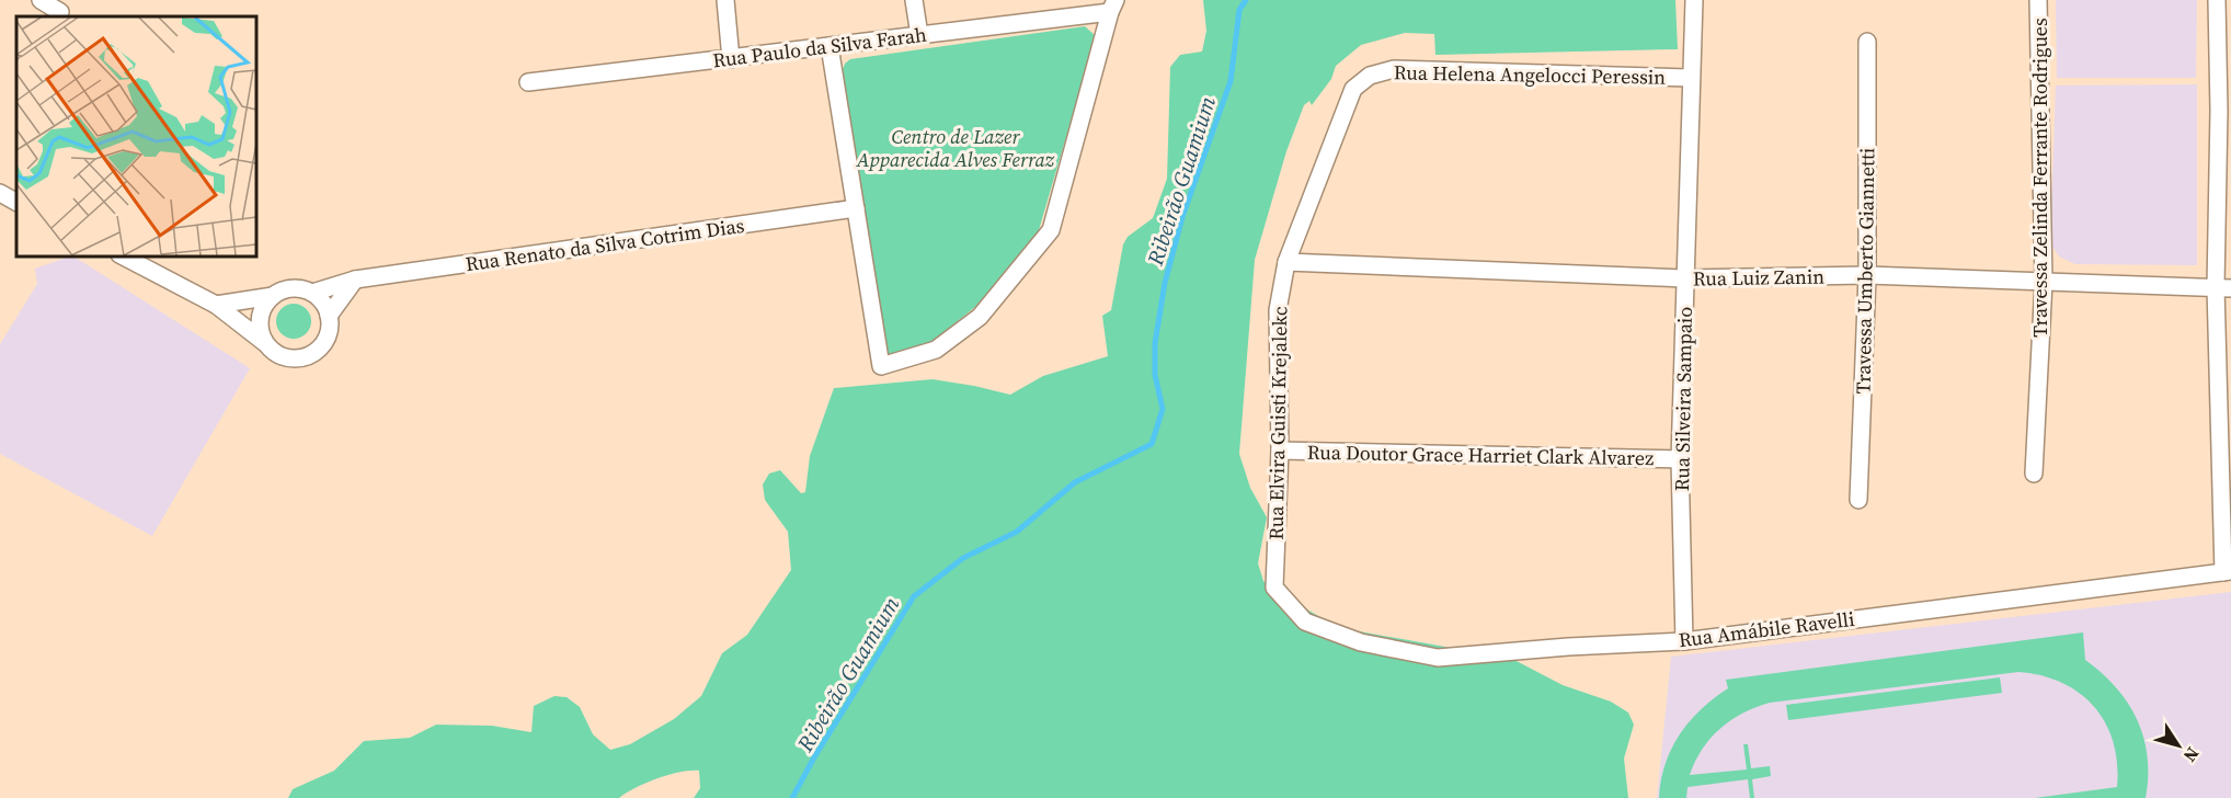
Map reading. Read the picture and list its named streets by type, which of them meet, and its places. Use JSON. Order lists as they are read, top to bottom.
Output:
{
  "streets": {
    "street": [
      "Rua Paulo da Silva Farah",
      "Rua Helena Angelocci Peressin",
      "Travessa Zelinda Ferrante Rodrigues",
      "Rua Renato da Silva Cotrim Dias",
      "Travessa Umberto Giannetti",
      "Rua Luiz Zanin",
      "Rua Silveira Sampaio",
      "Rua Elvira Guisti Krejalekc",
      "Rua Doutor Grace Harriet Clark Alvarez",
      "Rua Amábile Ravelli"
    ]
  },
  "crossings": [
    ["Rua Helena Angelocci Peressin", "Rua Silveira Sampaio"],
    ["Rua Helena Angelocci Peressin", "Rua Elvira Guisti Krejalekc"],
    ["Travessa Zelinda Ferrante Rodrigues", "Rua Luiz Zanin"],
    ["Travessa Umberto Giannetti", "Rua Luiz Zanin"],
    ["Rua Luiz Zanin", "Rua Silveira Sampaio"],
    ["Rua Luiz Zanin", "Rua Elvira Guisti Krejalekc"],
    ["Rua Silveira Sampaio", "Rua Doutor Grace Harriet Clark Alvarez"],
    ["Rua Silveira Sampaio", "Rua Amábile Ravelli"],
    ["Rua Elvira Guisti Krejalekc", "Rua Doutor Grace Harriet Clark Alvarez"],
    ["Rua Elvira Guisti Krejalekc", "Rua Amábile Ravelli"]
  ],
  "water": ["Ribeirão Guamium"],
  "parks": ["Centro de Lazer Apparecida Alves Ferraz"],
  "north": "bottom right"
}
